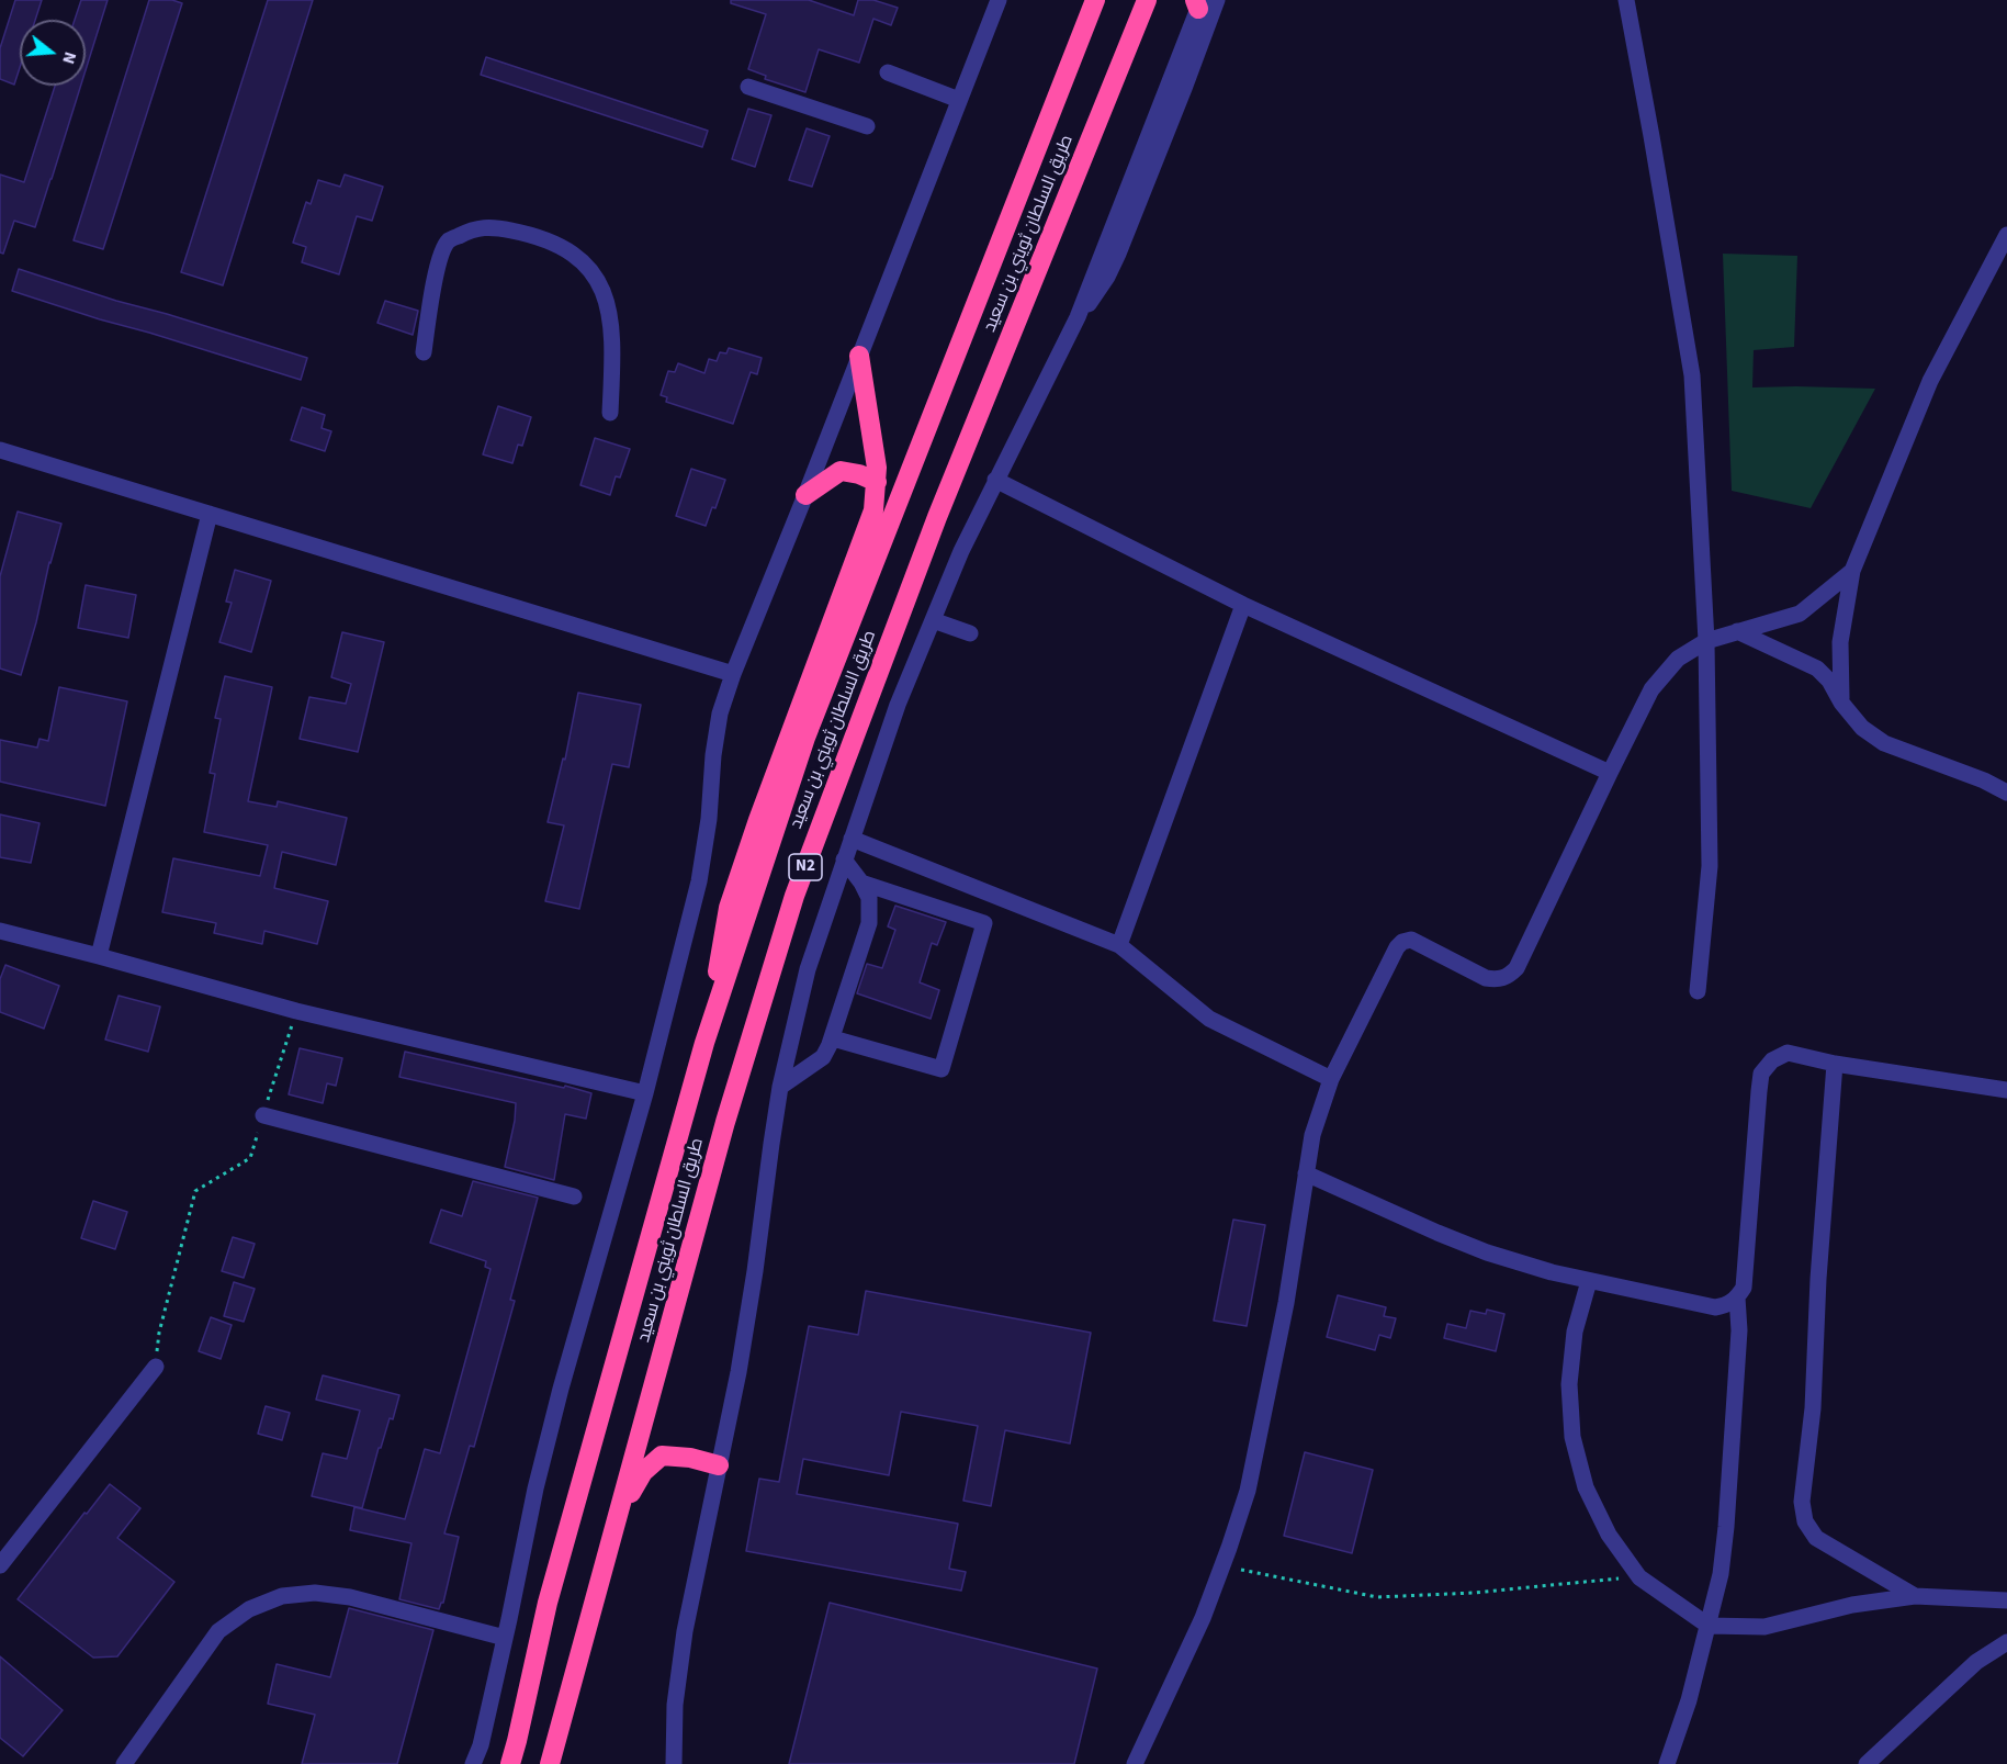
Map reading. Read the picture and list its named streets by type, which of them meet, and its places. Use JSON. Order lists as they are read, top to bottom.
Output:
{
  "streets": {
    "highway": ["طريق السلطان ثويني بن سعيد", "N2"]
  },
  "north": "right"
}
